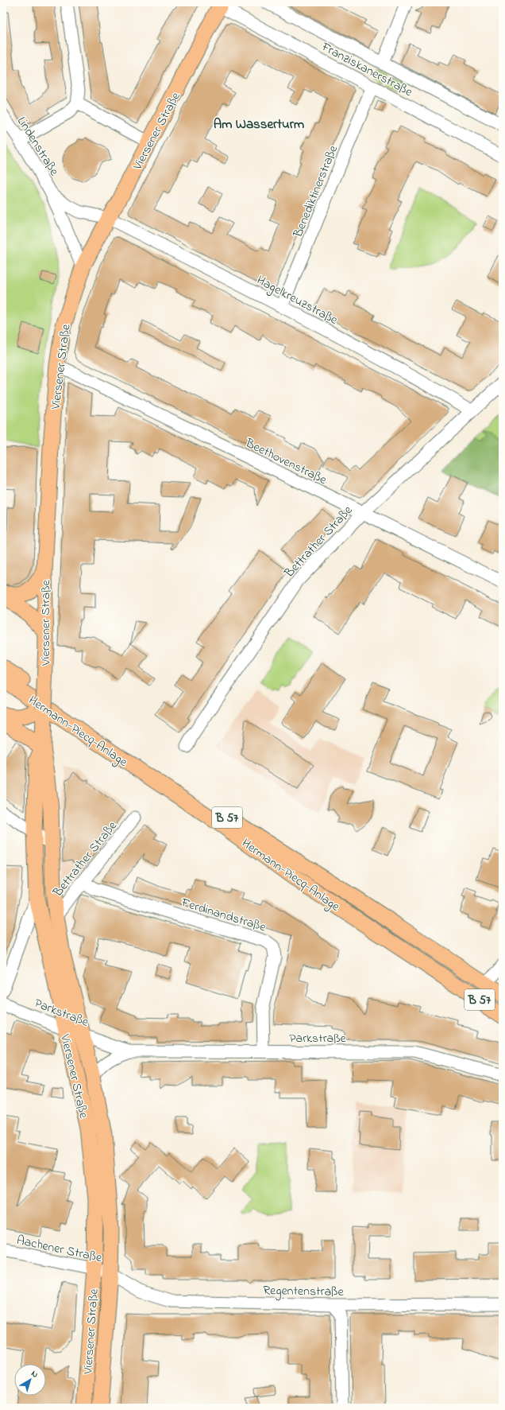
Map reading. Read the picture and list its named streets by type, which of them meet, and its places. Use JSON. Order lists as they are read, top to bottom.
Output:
{
  "streets": {
    "main road": ["Viersener Straße", "Hermann-Piecq-Anlage", "B 57"],
    "street": [
      "Franziskanerstraße",
      "Lindenstraße",
      "Benediktinerstraße",
      "Hagelkreuzstraße",
      "Beethovenstraße",
      "Bettrather Straße",
      "Ferdinandstraße",
      "Parkstraße",
      "Aachener Straße",
      "Regentenstraße"
    ]
  },
  "crossings": [
    ["Franziskanerstraße", "Viersener Straße"],
    ["Franziskanerstraße", "Benediktinerstraße"],
    ["Viersener Straße", "Lindenstraße"],
    ["Viersener Straße", "Hagelkreuzstraße"],
    ["Viersener Straße", "Beethovenstraße"],
    ["Viersener Straße", "Bettrather Straße"],
    ["Viersener Straße", "Parkstraße"],
    ["Viersener Straße", "Aachener Straße"],
    ["Viersener Straße", "Regentenstraße"],
    ["Lindenstraße", "Hagelkreuzstraße"],
    ["Benediktinerstraße", "Hagelkreuzstraße"],
    ["Hagelkreuzstraße", "Bettrather Straße"],
    ["Beethovenstraße", "Bettrather Straße"],
    ["Bettrather Straße", "Ferdinandstraße"],
    ["Ferdinandstraße", "Parkstraße"],
    ["Aachener Straße", "Regentenstraße"]
  ],
  "districts": ["Am Wasserturm"],
  "north": "top right"
}
